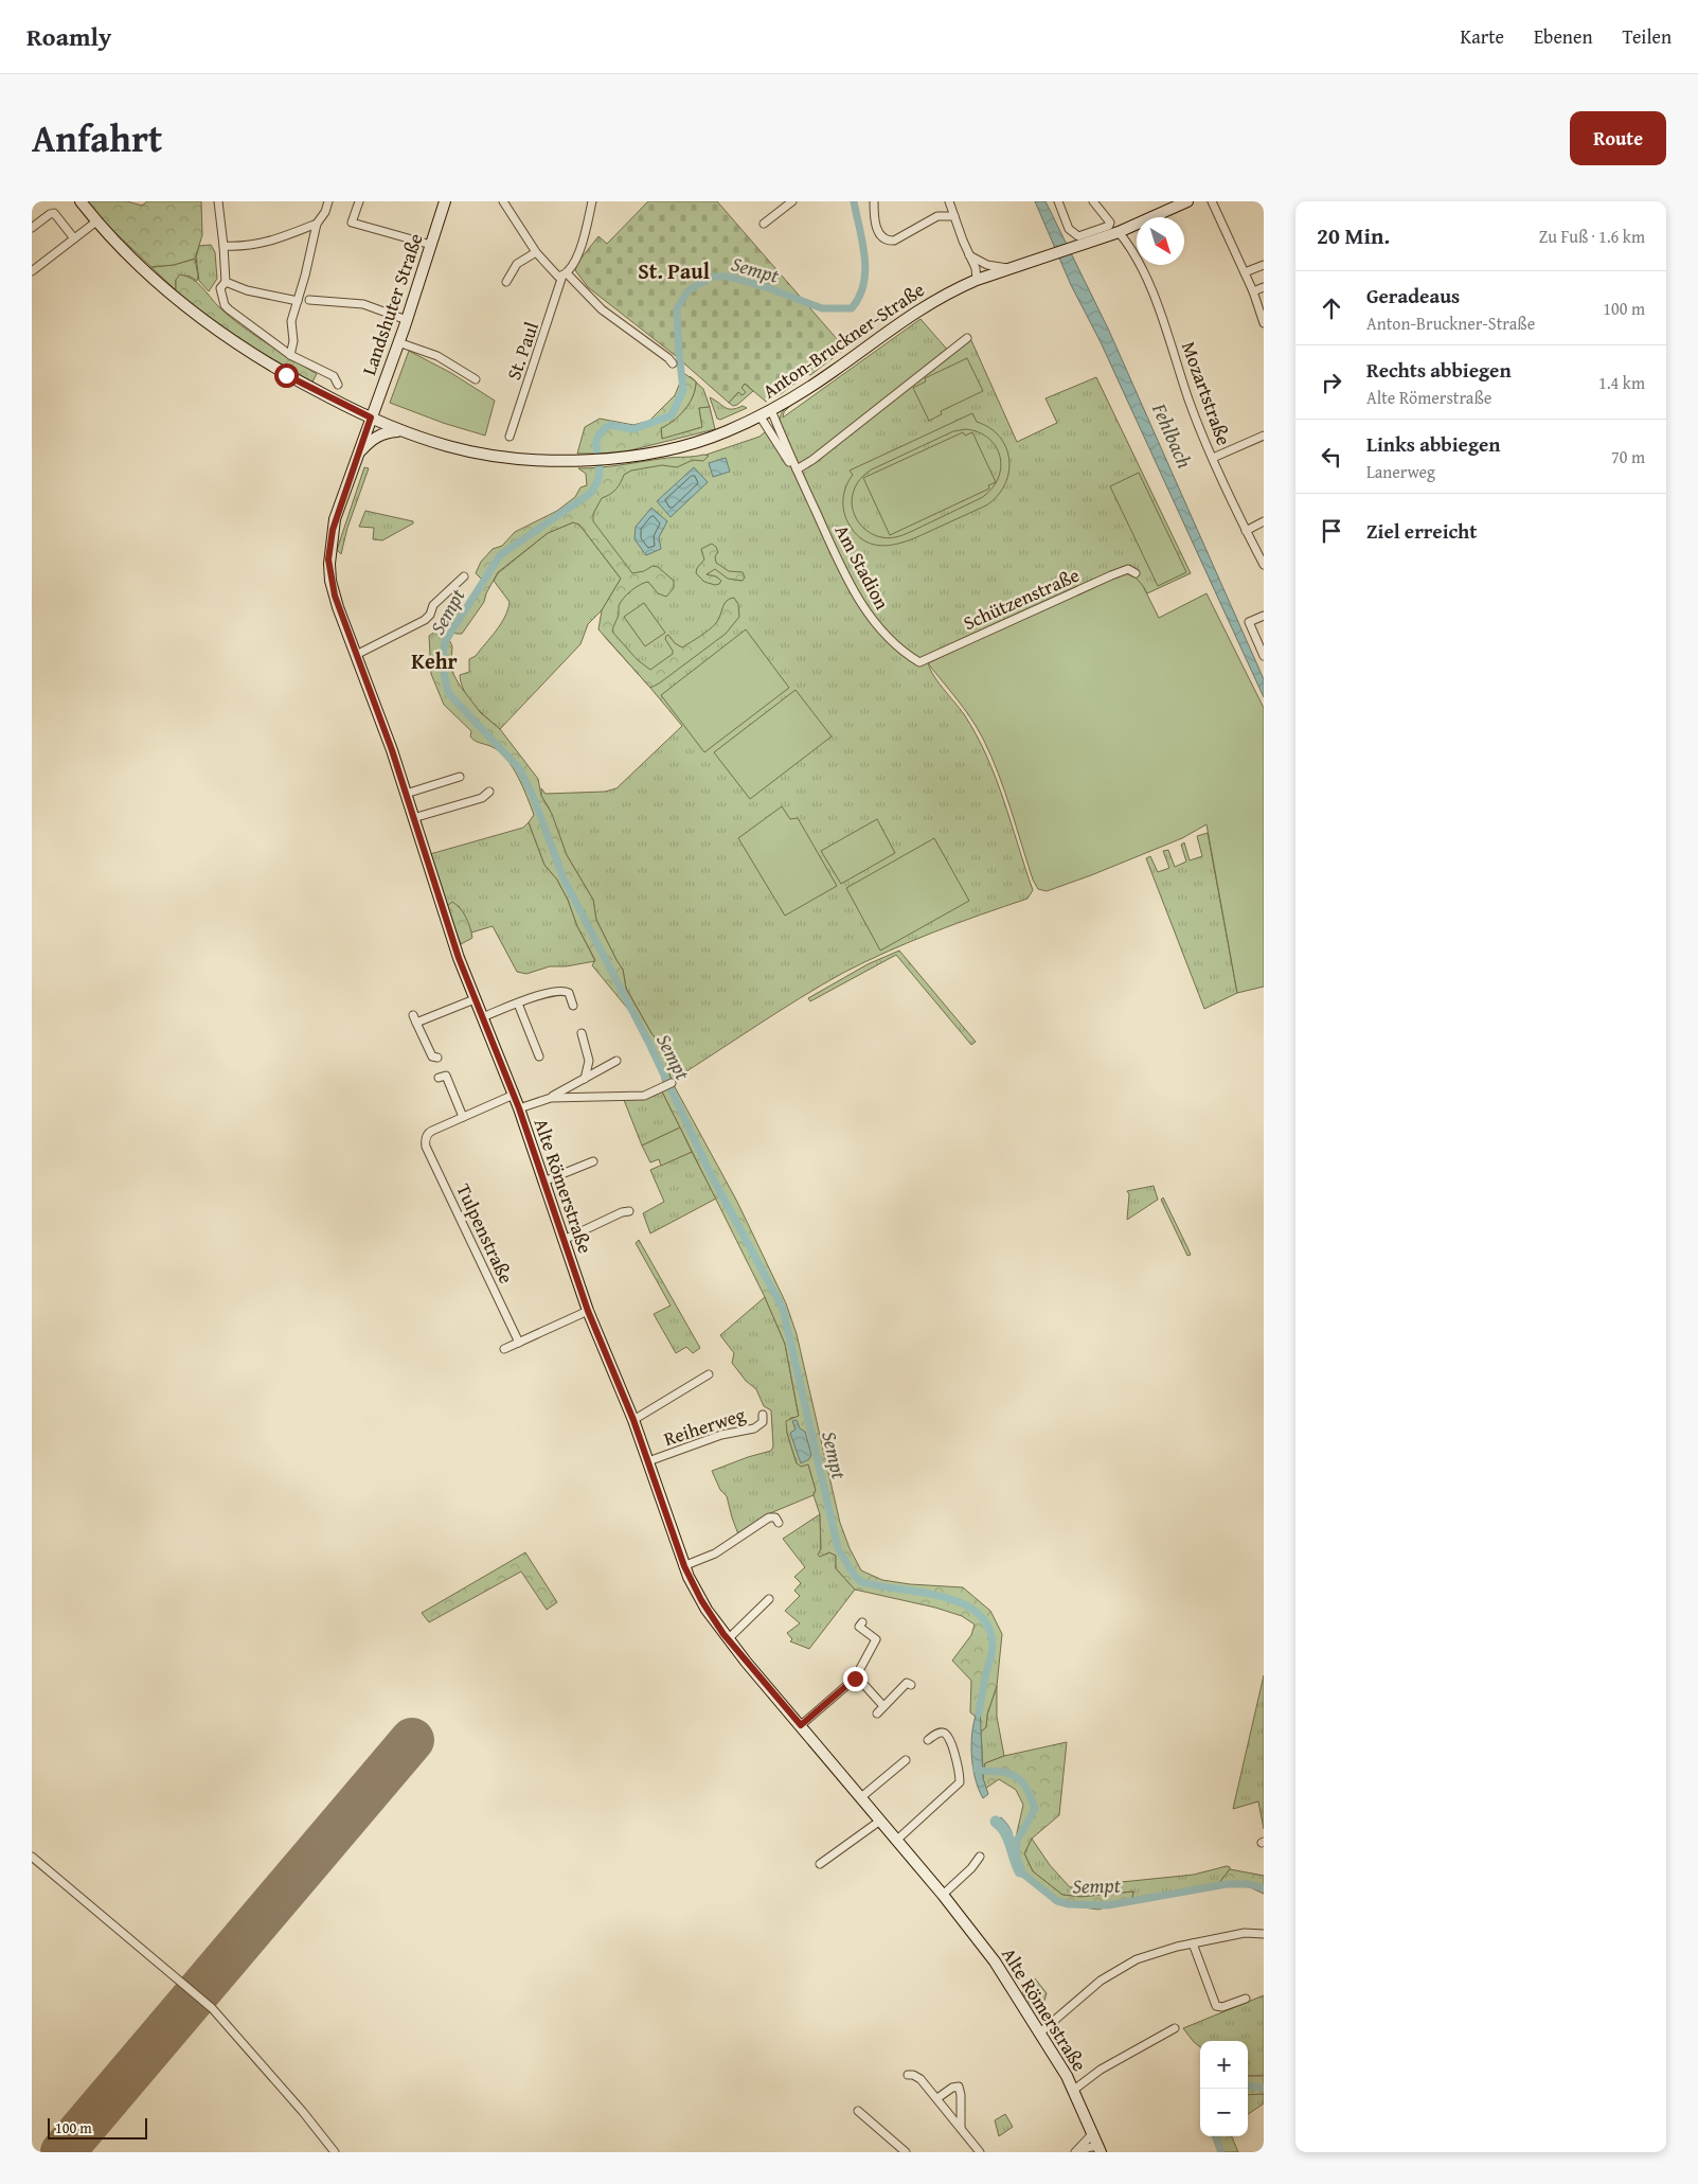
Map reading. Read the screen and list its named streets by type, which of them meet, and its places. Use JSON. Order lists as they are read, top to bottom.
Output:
{
  "streets": {
    "main road": ["Landshuter Straße", "Anton-Bruckner-Straße", "Alte Römerstraße"],
    "street": [
      "St. Paul",
      "Mozartstraße",
      "Am Stadion",
      "Schützenstraße",
      "Tulpenstraße",
      "Reiherweg"
    ]
  },
  "crossings": [
    ["Landshuter Straße", "Anton-Bruckner-Straße"],
    ["Landshuter Straße", "Alte Römerstraße"],
    ["Anton-Bruckner-Straße", "Mozartstraße"],
    ["Anton-Bruckner-Straße", "Am Stadion"],
    ["Anton-Bruckner-Straße", "Alte Römerstraße"],
    ["Am Stadion", "Schützenstraße"],
    ["Alte Römerstraße", "Reiherweg"]
  ],
  "districts": ["St. Paul", "Kehr"],
  "water": ["Sempt", "Fehlbach"],
  "scale_bar": "100 m",
  "north": "bottom right",
  "page": {
    "header": "Roamly",
    "nav": ["Karte", "Ebenen", "Teilen"],
    "title": "Anfahrt",
    "buttons": "Route",
    "heading": ["20 Min.", "Zu Fuß · 1.6 km"],
    "list": [
      ["Geradeaus", "Anton-Bruckner-Straße", "100 m"],
      ["Rechts abbiegen", "Alte Römerstraße", "1.4 km"],
      ["Links abbiegen", "Lanerweg", "70 m"],
      "Ziel erreicht"
    ],
    "map_buttons": ["+", "−"],
    "scale": "100 m"
  }
}
